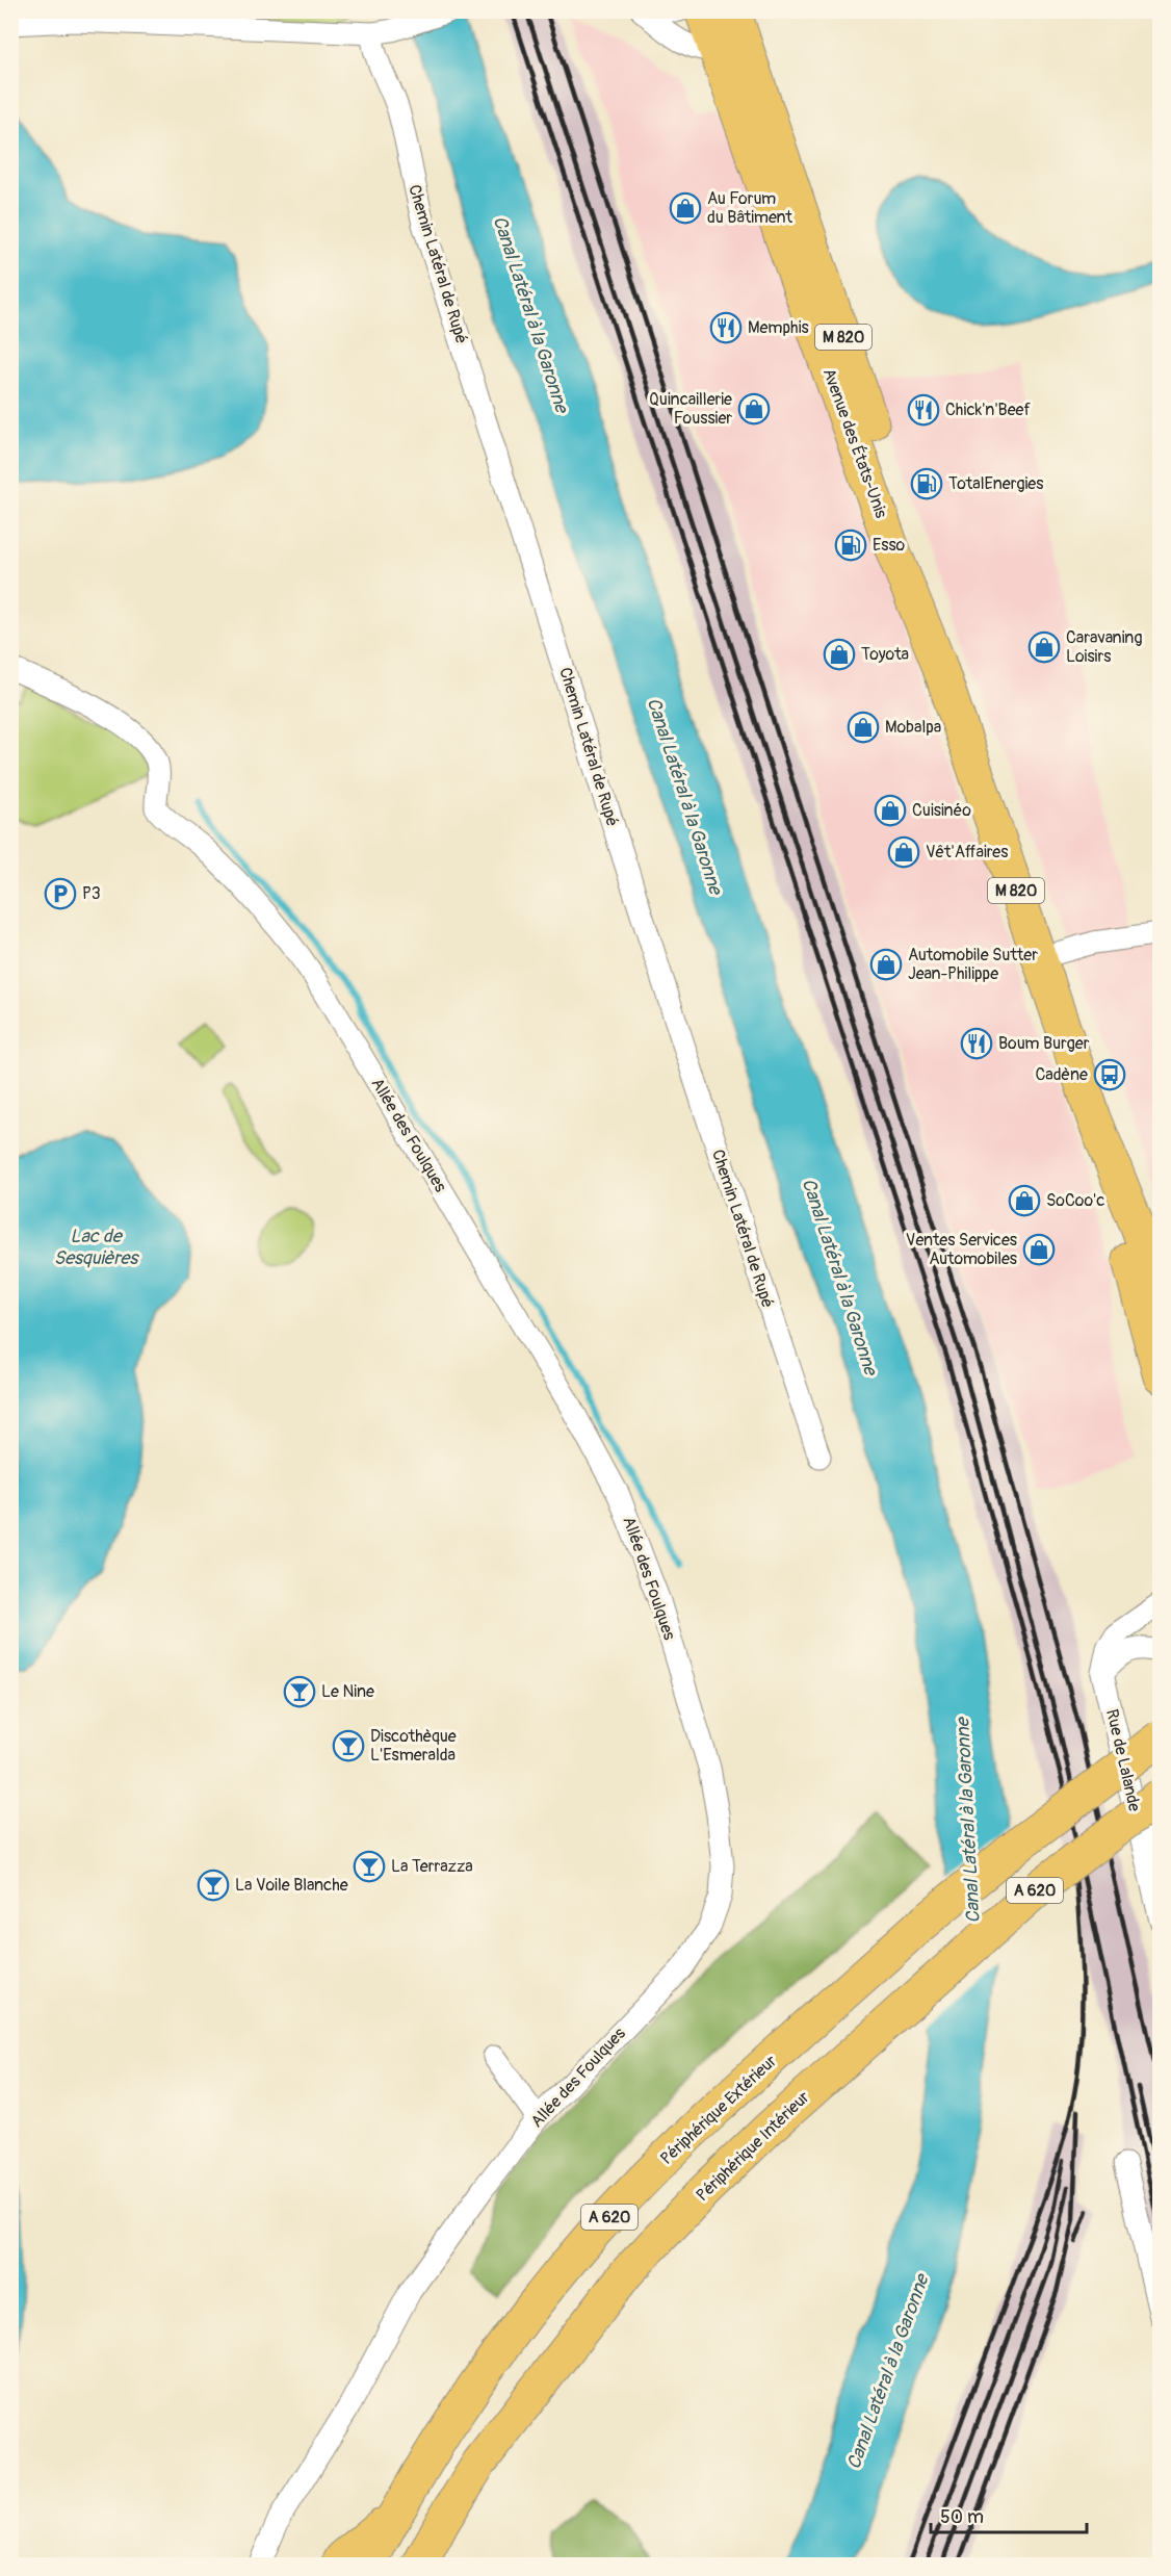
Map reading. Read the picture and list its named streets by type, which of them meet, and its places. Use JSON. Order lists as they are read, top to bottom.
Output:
{
  "streets": {
    "main road": [
      "M 820",
      "Avenue des États-Unis",
      "A 620",
      "Périphérique Extérieur",
      "Périphérique Intérieur"
    ],
    "street": ["Chemin Latéral de Rupé", "Allée des Foulques", "Rue de Lalande"]
  },
  "water": ["Canal Latéral à la Garonne", "Lac de Sesquières"],
  "places": {
    "shop": [
      "Au Forum du Bâtiment",
      "Quincaillerie Foussier",
      "Caravaning Loisirs",
      "Toyota",
      "Mobalpa",
      "Cuisinéo",
      "Vêt'Affaires",
      "Automobile Sutter Jean-Philippe",
      "SoCoo'c",
      "Ventes Services Automobiles"
    ],
    "restaurant": ["Memphis", "Chick'n'Beef", "Boum Burger"],
    "fuel station": ["TotalEnergies", "Esso"],
    "parking": ["P3"],
    "bus stop": ["Cadène"],
    "bar": [
      "Le Nine",
      "Discothèque L'Esmeralda",
      "La Terrazza",
      "La Voile Blanche"
    ]
  },
  "scale_bar": "50 m"
}
